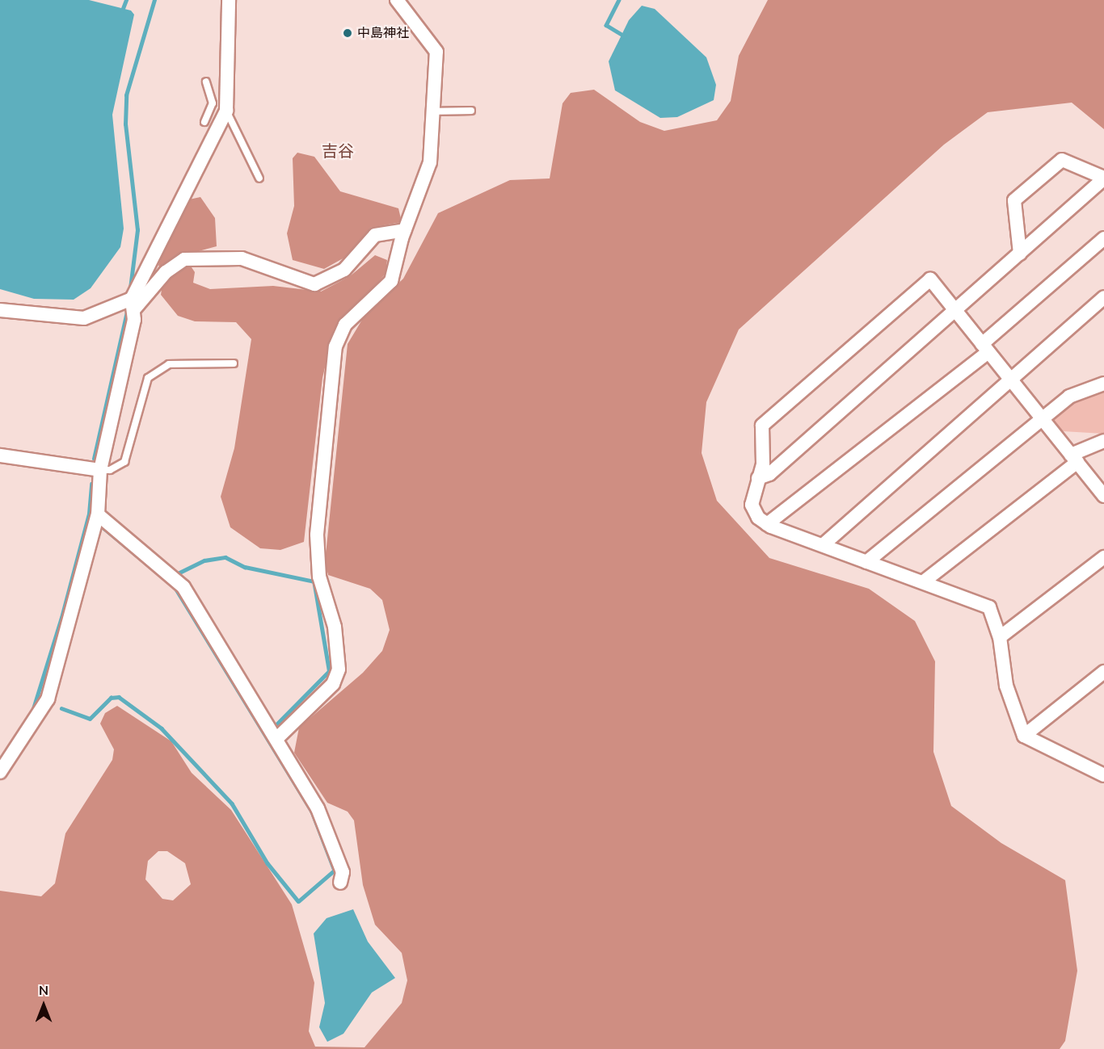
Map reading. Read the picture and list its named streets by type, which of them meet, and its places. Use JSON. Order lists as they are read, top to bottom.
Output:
{
  "districts": ["吉谷"],
  "places": ["中島神社"],
  "north": "top"
}
